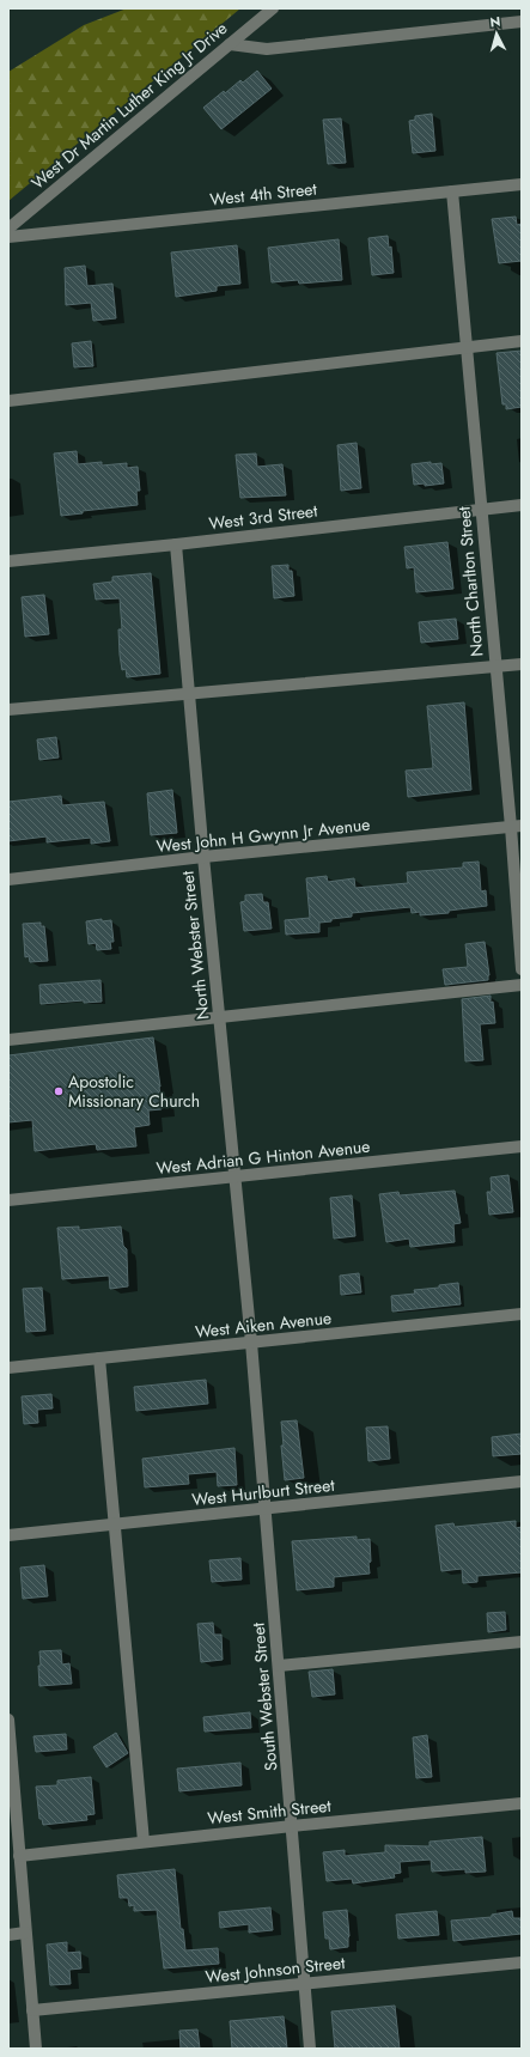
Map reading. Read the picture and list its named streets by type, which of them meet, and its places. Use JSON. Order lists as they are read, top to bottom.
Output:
{
  "streets": {
    "street": [
      "West Dr Martin Luther King Jr Drive",
      "West 4th Street",
      "West 3rd Street",
      "North Charlton Street",
      "West John H Gwynn Jr Avenue",
      "North Webster Street",
      "West Adrian G Hinton Avenue",
      "West Aiken Avenue",
      "West Hurlburt Street",
      "South Webster Street",
      "West Smith Street",
      "West Johnson Street"
    ]
  },
  "crossings": [
    ["West 4th Street", "North Charlton Street"],
    ["West 3rd Street", "North Charlton Street"],
    ["West 3rd Street", "North Webster Street"],
    ["North Charlton Street", "West John H Gwynn Jr Avenue"],
    ["West John H Gwynn Jr Avenue", "North Webster Street"],
    ["North Webster Street", "West Adrian G Hinton Avenue"],
    ["North Webster Street", "West Aiken Avenue"],
    ["North Webster Street", "South Webster Street"],
    ["West Aiken Avenue", "South Webster Street"],
    ["West Hurlburt Street", "South Webster Street"],
    ["South Webster Street", "West Smith Street"],
    ["South Webster Street", "West Johnson Street"]
  ],
  "places": ["Apostolic Missionary Church"],
  "north": "top"
}
